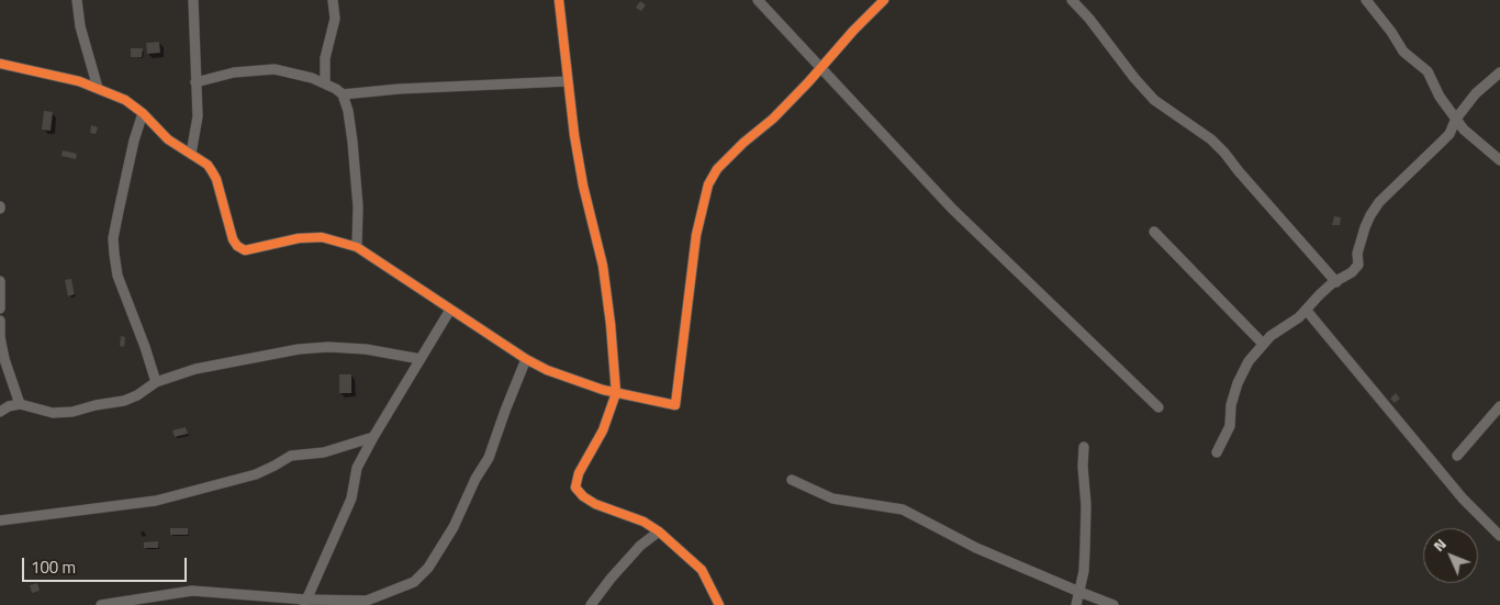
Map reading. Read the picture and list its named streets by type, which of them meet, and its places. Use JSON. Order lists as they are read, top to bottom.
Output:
{
  "scale_bar": "100 m",
  "north": "top left"
}
